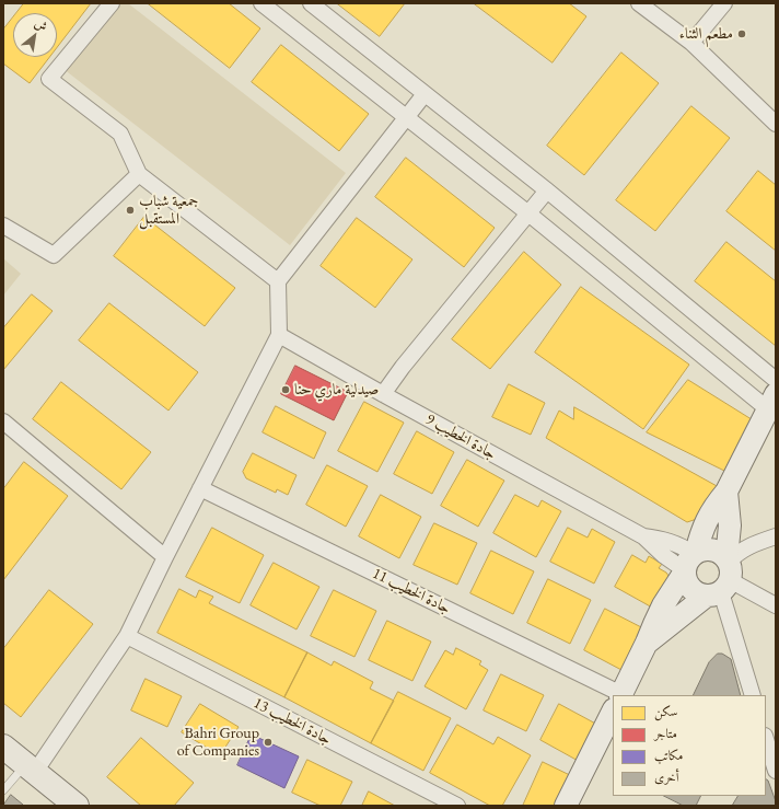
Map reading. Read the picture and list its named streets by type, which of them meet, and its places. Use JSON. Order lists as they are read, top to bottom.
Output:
{
  "streets": {
    "street": ["جادة الخطيب 9", "جادة الخطيب 11", "جادة الخطيب 13"]
  },
  "places": [
    "مطعم الثناء",
    "جمعية شباب المستقبل",
    "صيدلية ماري حنا",
    "Bahri Group of Companies"
  ],
  "legend": [
    "سكن",
    "متاجر",
    "مكاتب",
    "أخرى"
  ],
  "north": "top right"
}
